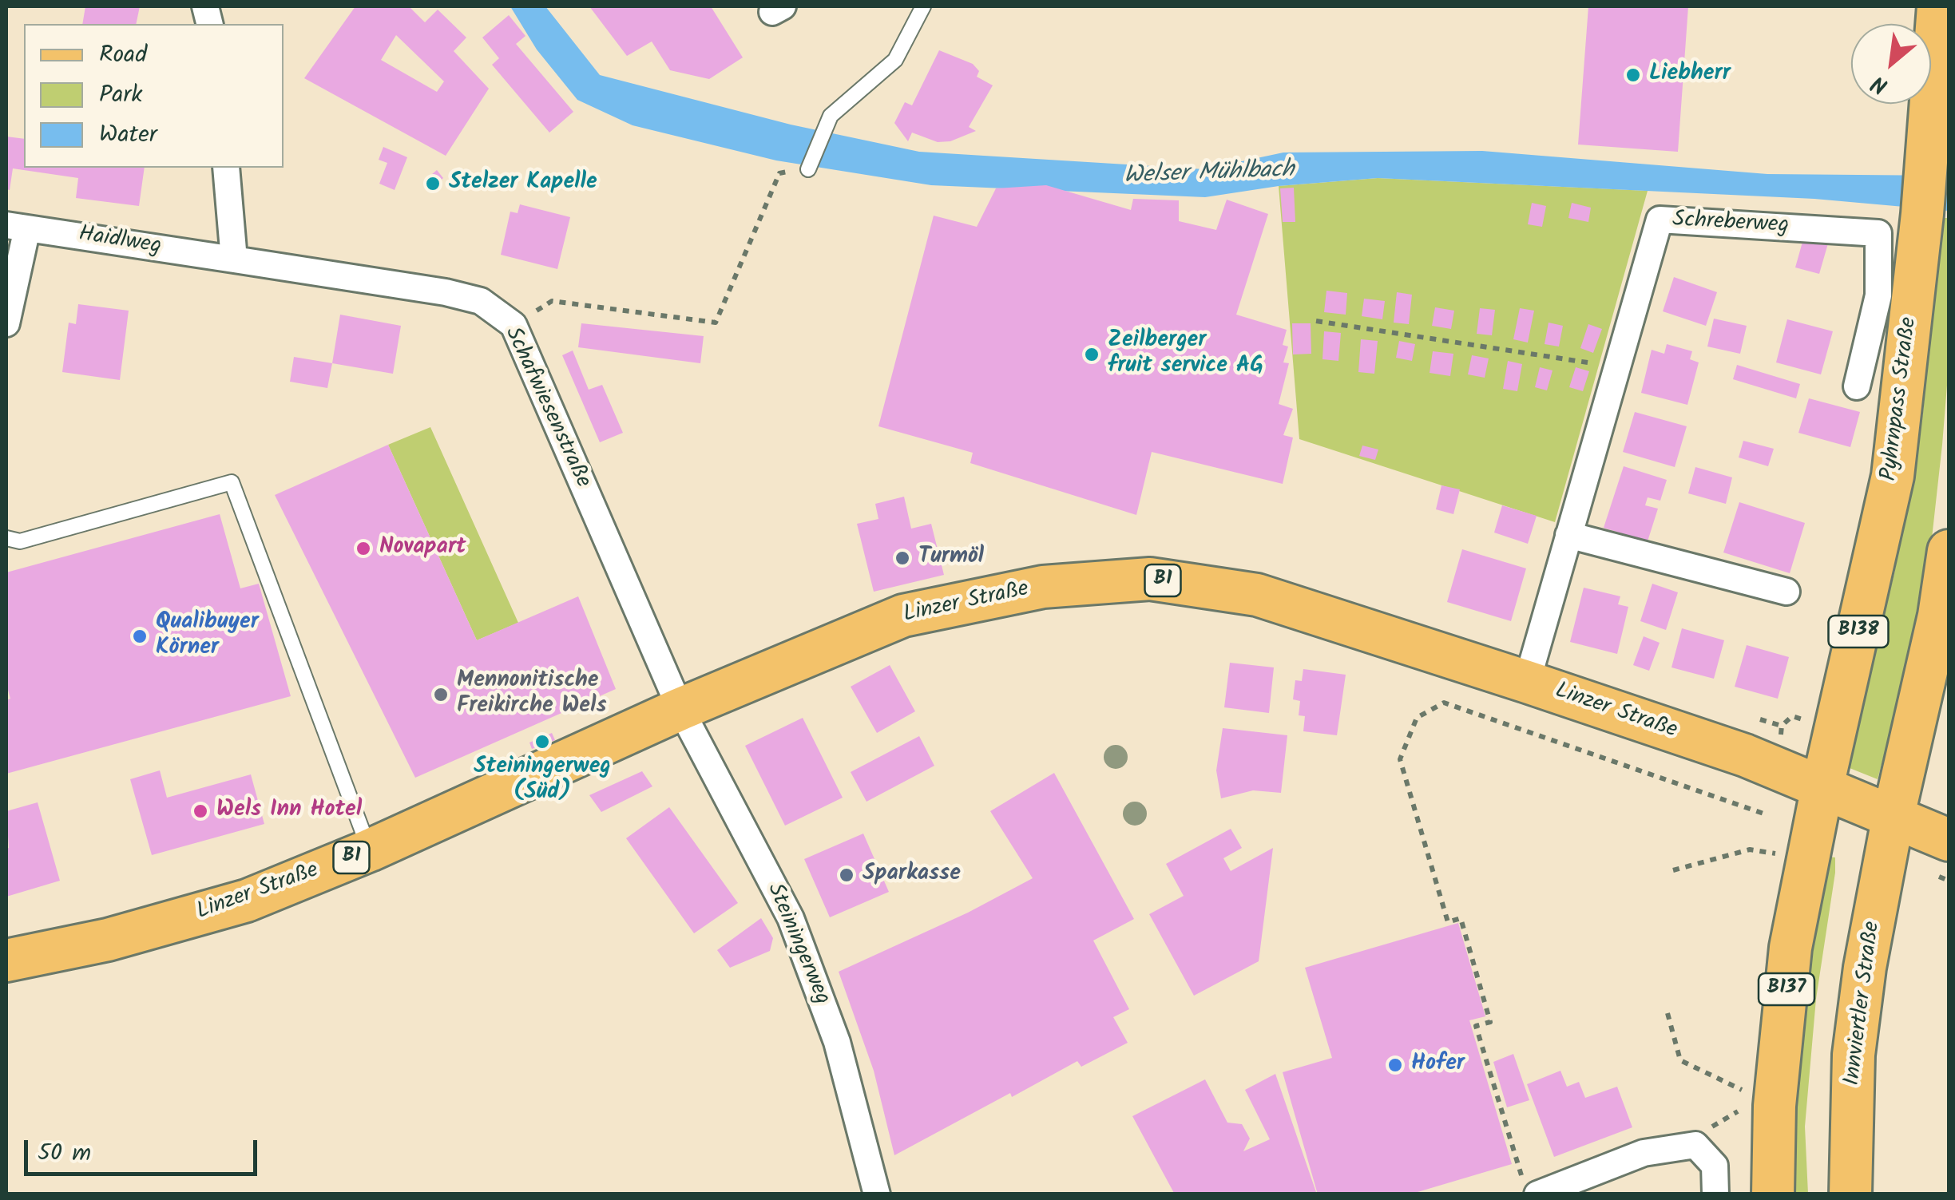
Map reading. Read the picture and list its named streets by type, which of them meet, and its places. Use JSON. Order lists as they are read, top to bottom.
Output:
{
  "streets": {
    "main road": [
      "Pyhrnpass Straße",
      "B1",
      "Linzer Straße",
      "B138",
      "B137",
      "Innviertler Straße"
    ],
    "street": [
      "Schreberweg",
      "Haidlweg",
      "Schafwiesenstraße",
      "Steiningerweg"
    ]
  },
  "crossings": [
    ["Schreberweg", "Linzer Straße"],
    ["Haidlweg", "Schafwiesenstraße"],
    ["Pyhrnpass Straße", "Linzer Straße"],
    ["Pyhrnpass Straße", "B137"],
    ["Schafwiesenstraße", "Linzer Straße"],
    ["Schafwiesenstraße", "Steiningerweg"],
    ["Linzer Straße", "Steiningerweg"],
    ["Linzer Straße", "B137"],
    ["Linzer Straße", "Innviertler Straße"]
  ],
  "water": ["Welser Mühlbach"],
  "places": [
    "Liebherr",
    "Stelzer Kapelle",
    "Zeilberger fruit service AG",
    "Novapart",
    "Turmöl",
    "Qualibuyer Körner",
    "Mennonitische Freikirche Wels",
    "Steiningerweg (Süd)",
    "Wels Inn Hotel",
    "Sparkasse",
    "Hofer"
  ],
  "legend": ["Road", "Park", "Water"],
  "scale_bar": "50 m",
  "north": "bottom left"
}
